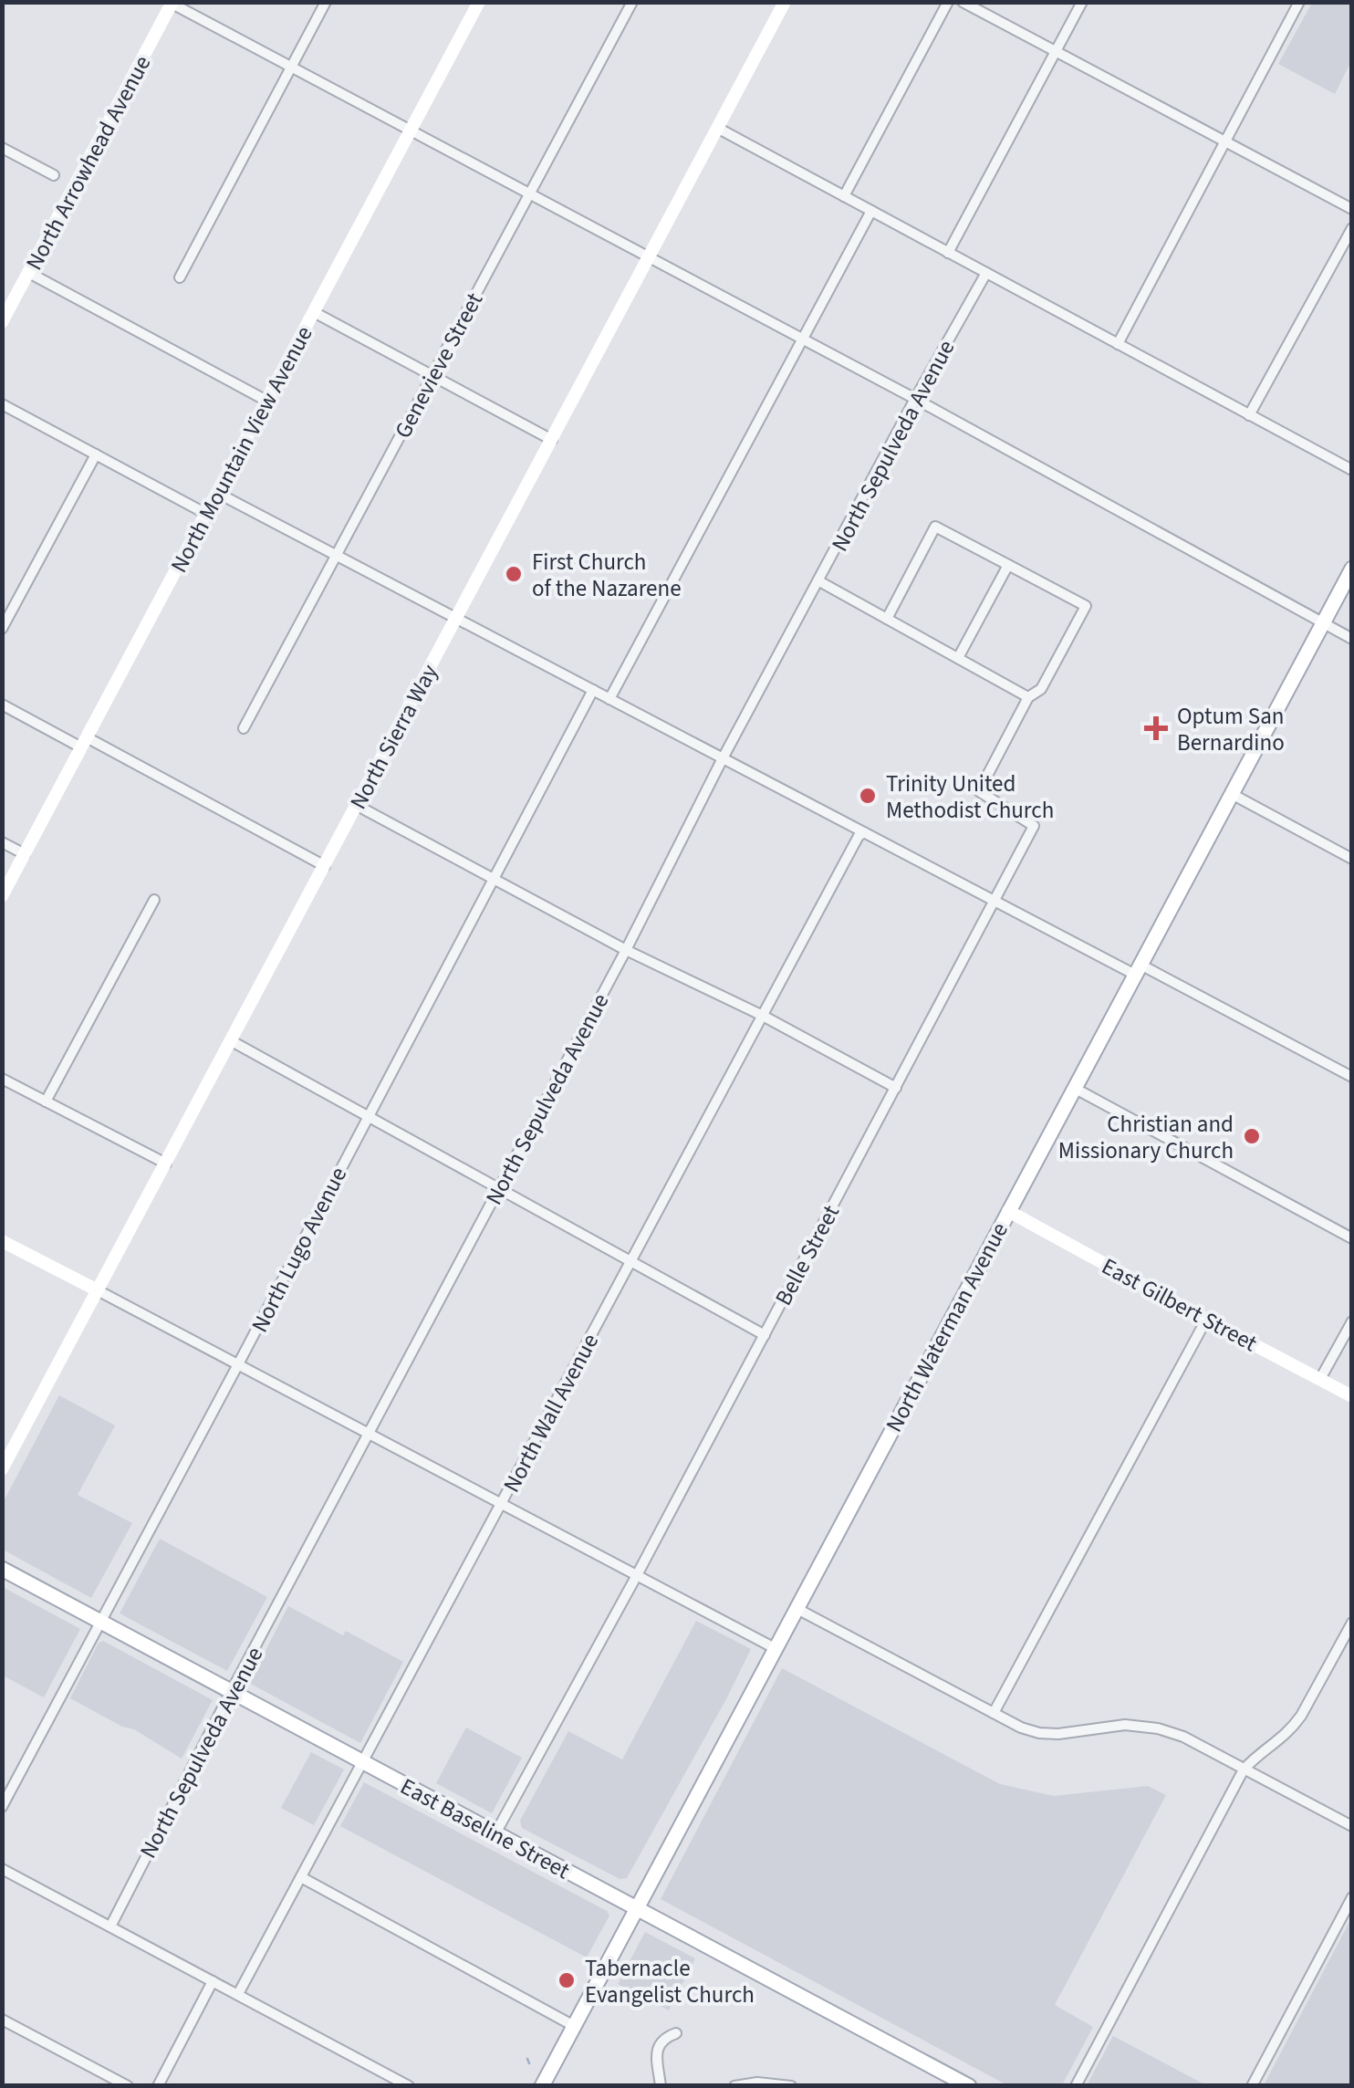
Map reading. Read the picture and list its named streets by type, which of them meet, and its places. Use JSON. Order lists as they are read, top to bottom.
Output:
{
  "streets": {
    "main road": ["North Waterman Avenue", "East Baseline Street"],
    "street": [
      "North Arrowhead Avenue",
      "Genevieve Street",
      "North Sepulveda Avenue",
      "North Mountain View Avenue",
      "North Sierra Way",
      "North Lugo Avenue",
      "Belle Street",
      "East Gilbert Street",
      "North Wall Avenue"
    ]
  },
  "crossings": [
    ["North Sepulveda Avenue", "East Baseline Street"],
    ["North Lugo Avenue", "East Baseline Street"],
    ["Belle Street", "East Baseline Street"],
    ["East Gilbert Street", "North Waterman Avenue"],
    ["North Waterman Avenue", "East Baseline Street"],
    ["North Wall Avenue", "East Baseline Street"]
  ],
  "places": {
    "other": [
      "First Church of the Nazarene",
      "Trinity United Methodist Church",
      "Christian and Missionary Church",
      "Tabernacle Evangelist Church"
    ],
    "health": ["Optum San Bernardino"]
  }
}
